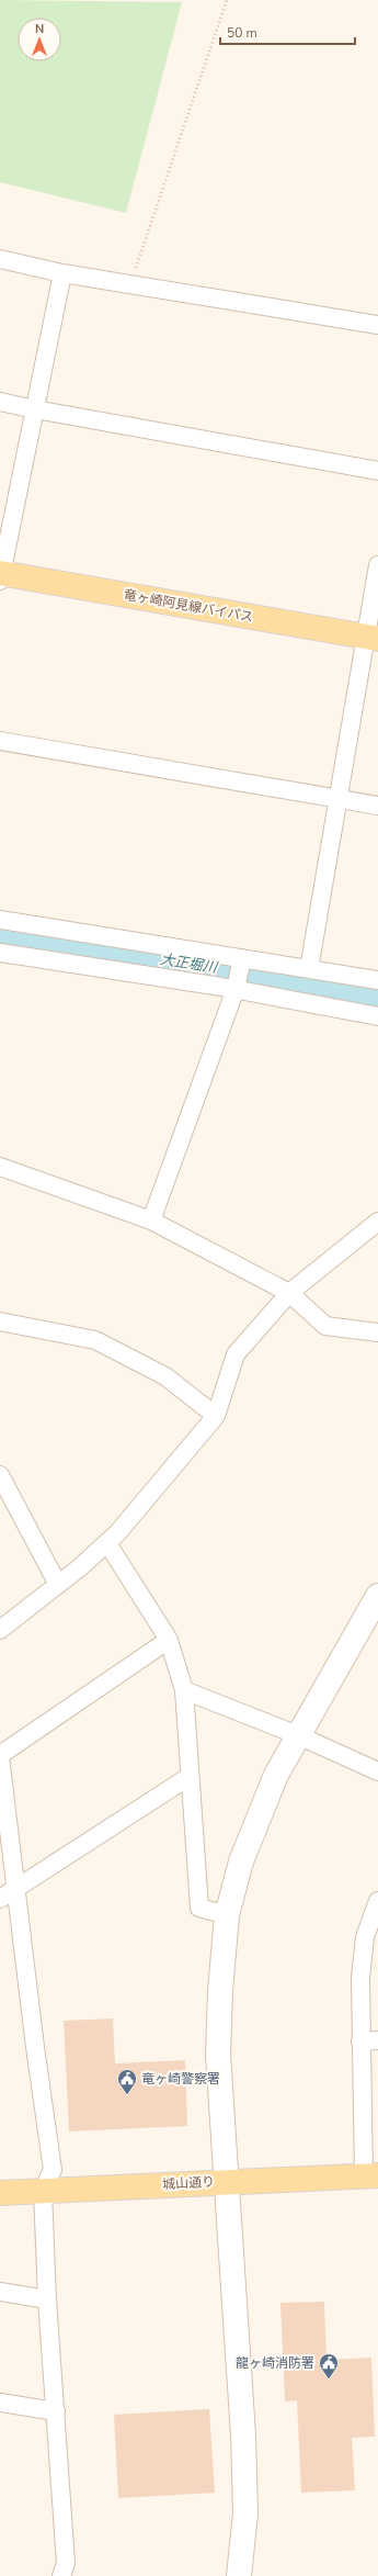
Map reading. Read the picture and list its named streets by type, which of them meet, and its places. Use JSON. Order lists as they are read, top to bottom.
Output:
{
  "streets": {
    "main road": ["竜ヶ崎阿見線バイパス", "城山通り"]
  },
  "water": ["大正堀川"],
  "places": {
    "public building": ["竜ヶ崎警察署", "龍ヶ崎消防署"]
  },
  "scale_bar": "50 m",
  "north": "top"
}
